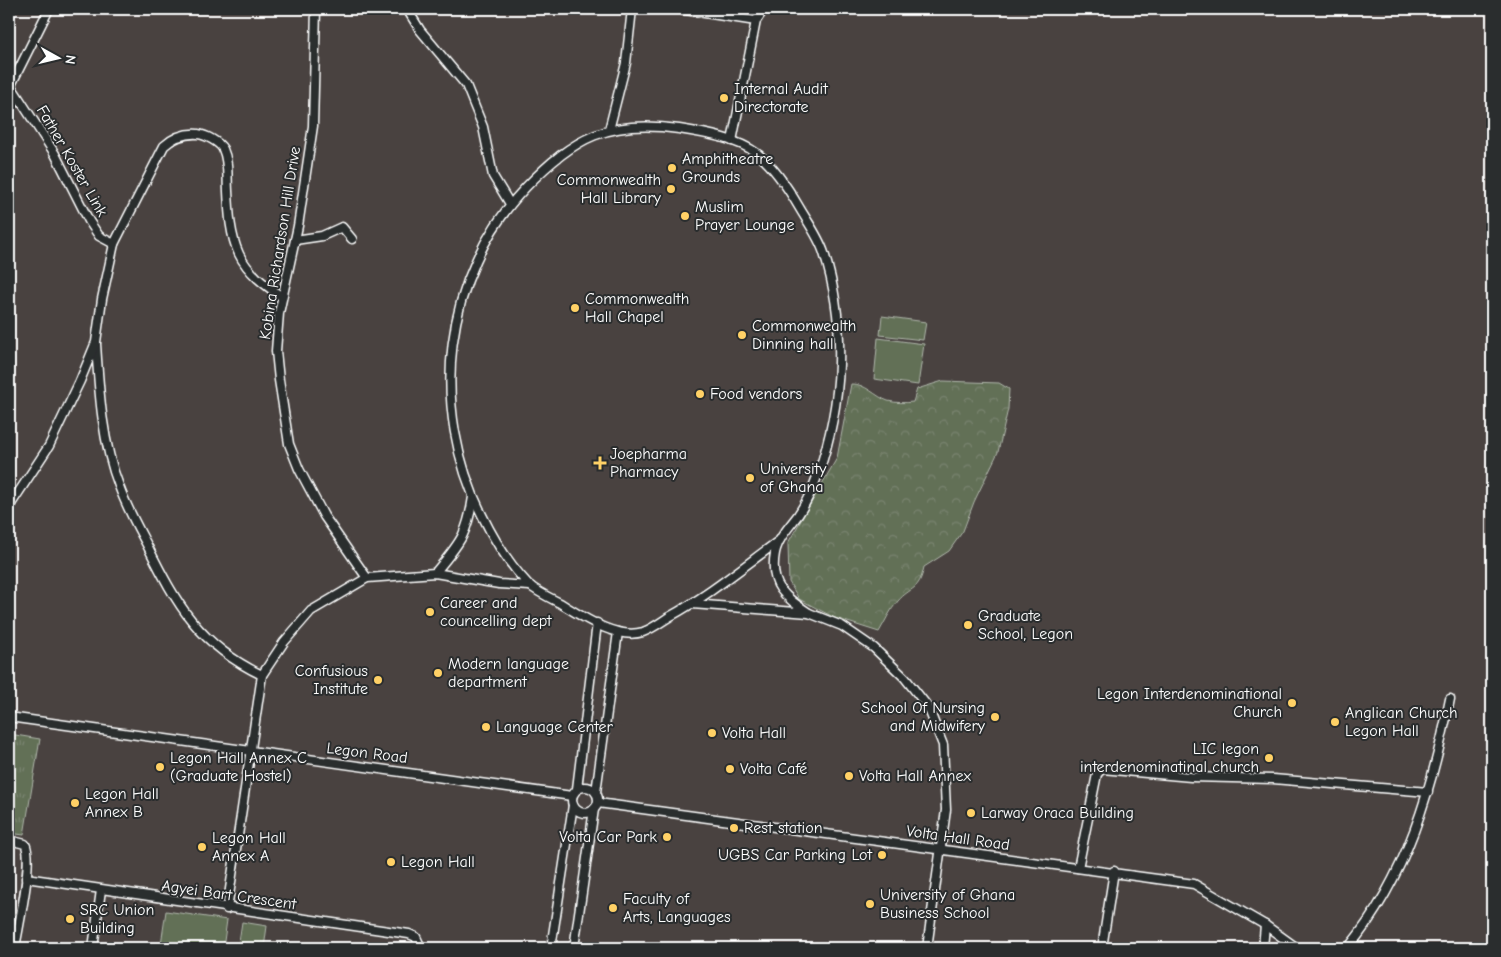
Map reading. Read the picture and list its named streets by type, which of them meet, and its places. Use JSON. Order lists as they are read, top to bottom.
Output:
{
  "streets": {
    "street": [
      "Father Koster Link",
      "Kobina Richardson Hill Drive",
      "Legon Road",
      "Volta Hall Road",
      "Agyei Bart Crescent"
    ]
  },
  "crossings": [
    ["Legon Road", "Volta Hall Road"]
  ],
  "places": {
    "other": [
      "Internal Audit Directorate",
      "Amphitheatre Grounds",
      "Commonwealth Hall Library",
      "Muslim Prayer Lounge",
      "Commonwealth Hall Chapel",
      "Commonwealth Dinning hall",
      "Food vendors",
      "University of Ghana",
      "Career and councelling dept",
      "Graduate School, Legon",
      "Modern language department",
      "Confusious Institute",
      "Legon Interdenominational Church",
      "School Of Nursing and Midwifery",
      "Anglican Church Legon Hall",
      "Language Center",
      "Volta Hall",
      "LIC legon interdenominatinal church",
      "Legon Hall Annex C (Graduate Hostel)",
      "Volta Café",
      "Volta Hall Annex",
      "Legon Hall Annex B",
      "Larway Oraca Building",
      "Rest station",
      "Volta Car Park",
      "Legon Hall Annex A",
      "UGBS Car Parking Lot",
      "Legon Hall",
      "University of Ghana Business School",
      "Faculty of Arts, Languages",
      "SRC Union Building"
    ],
    "health": ["Joepharma Pharmacy"]
  },
  "north": "right"
}
